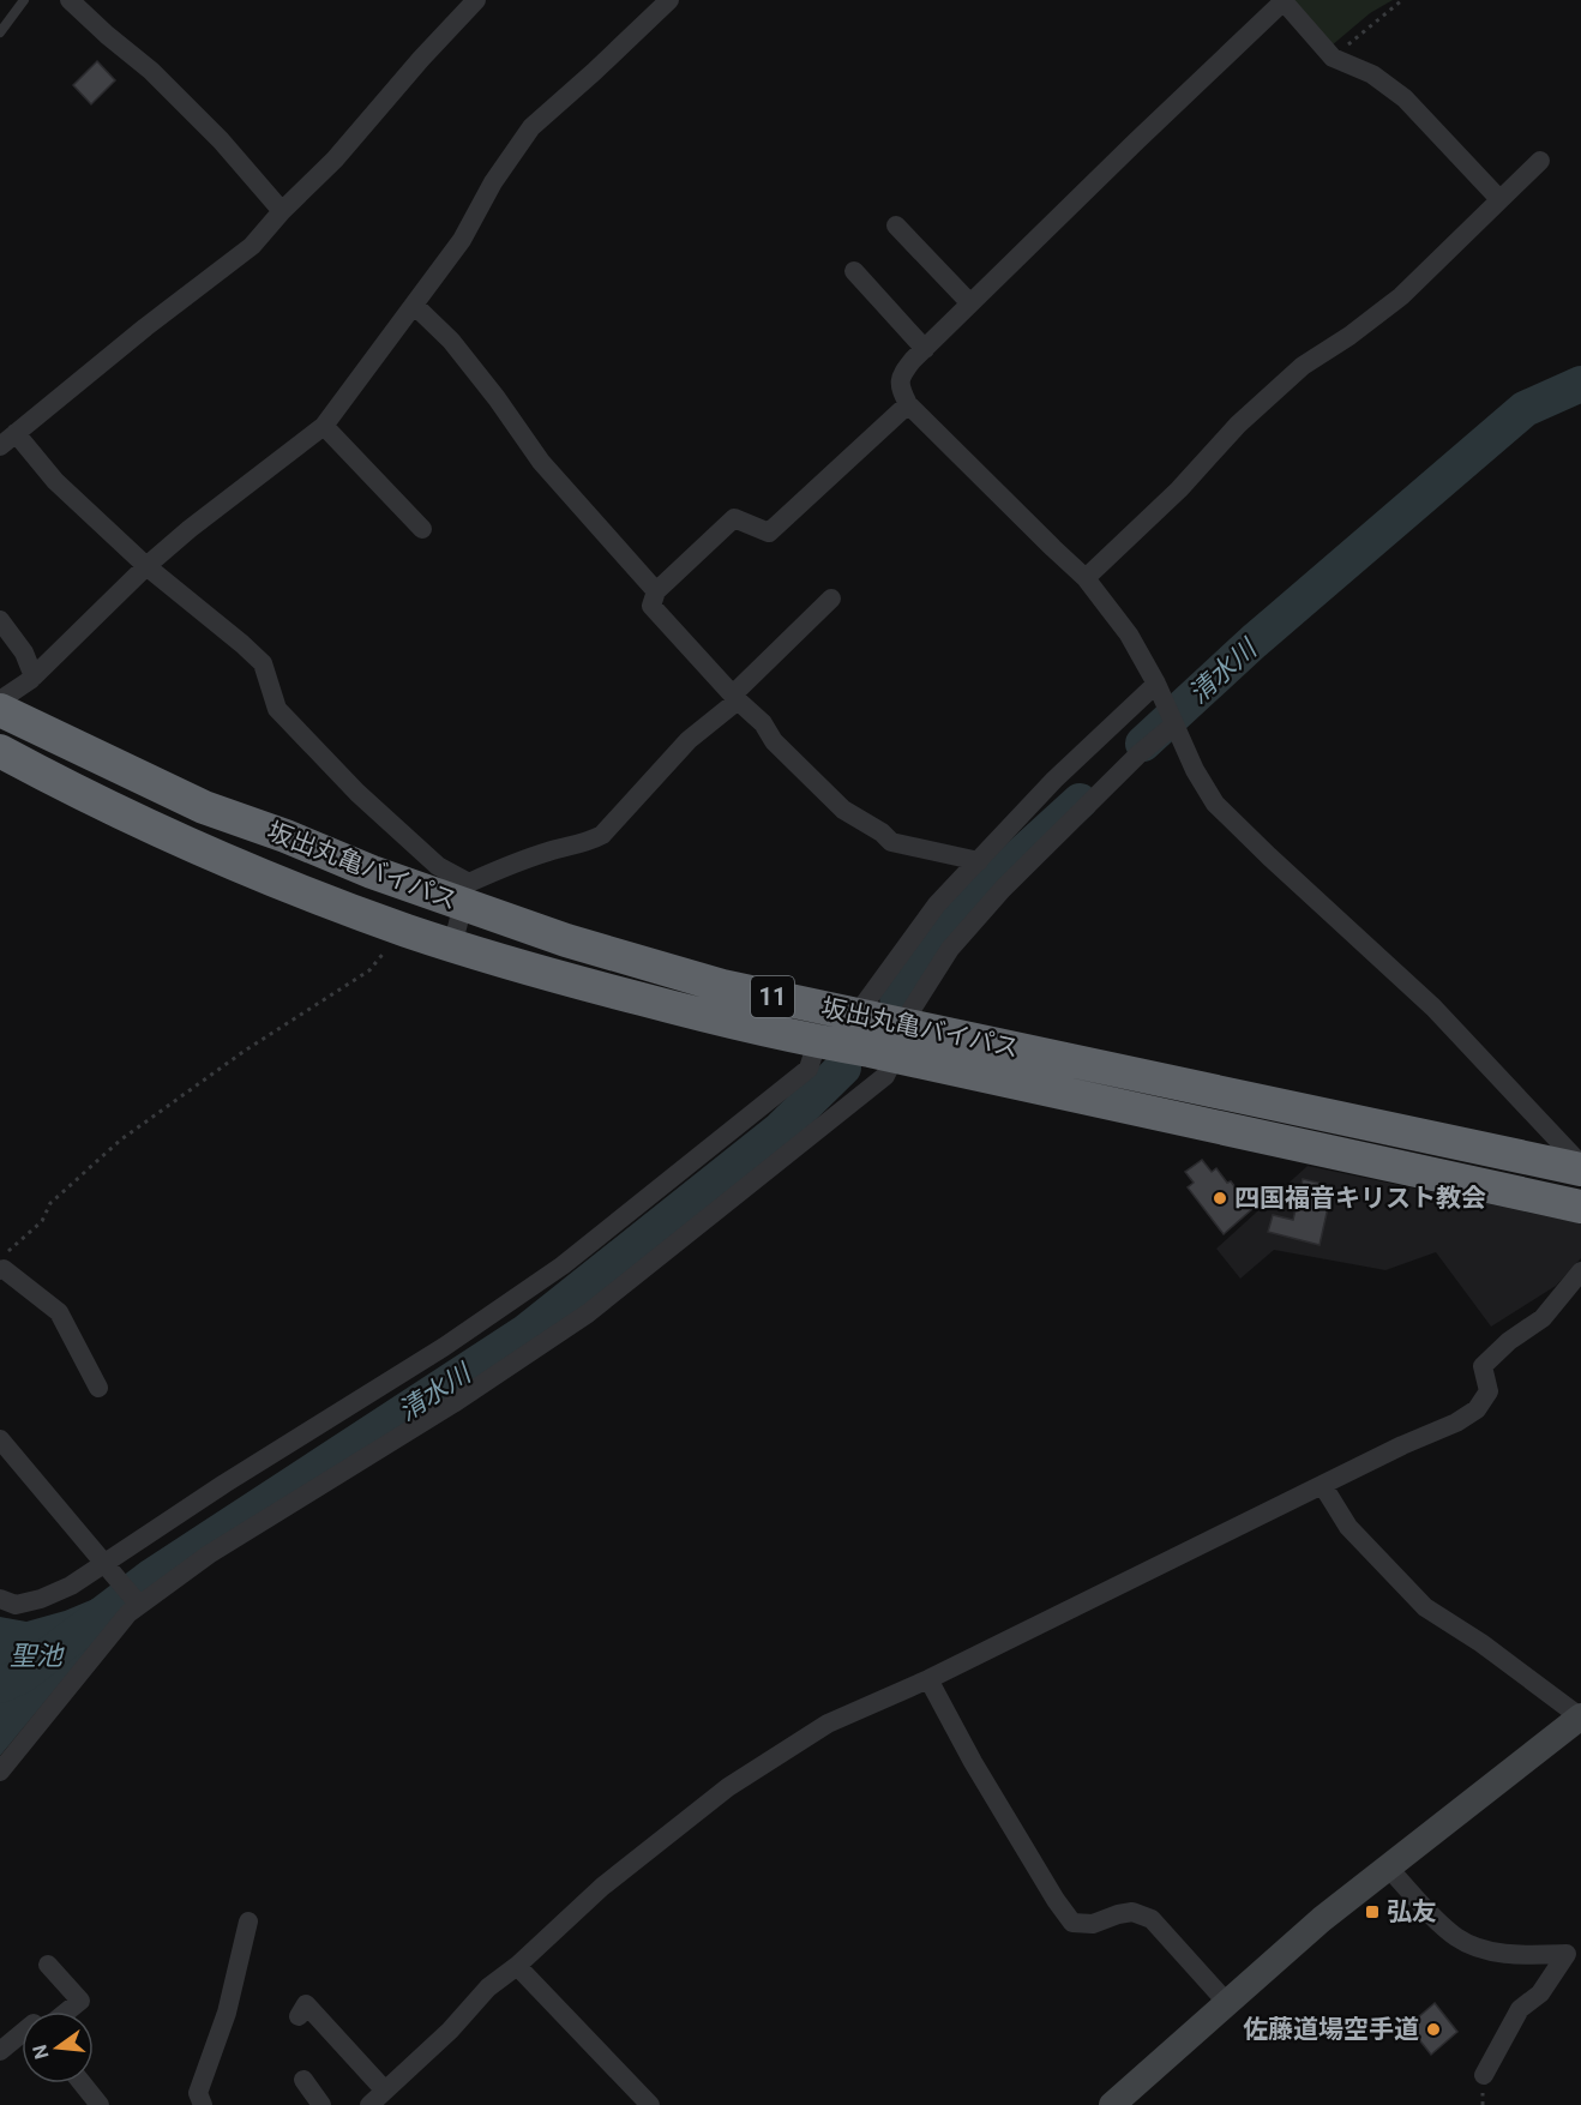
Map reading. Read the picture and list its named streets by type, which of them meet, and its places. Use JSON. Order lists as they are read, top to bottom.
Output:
{
  "streets": {
    "highway": ["坂出丸亀バイパス", "11"]
  },
  "water": ["清水川", "聖池"],
  "places": {
    "other": ["四国福音キリスト教会", "佐藤道場空手道"],
    "transit": ["弘友"]
  },
  "north": "left"
}
